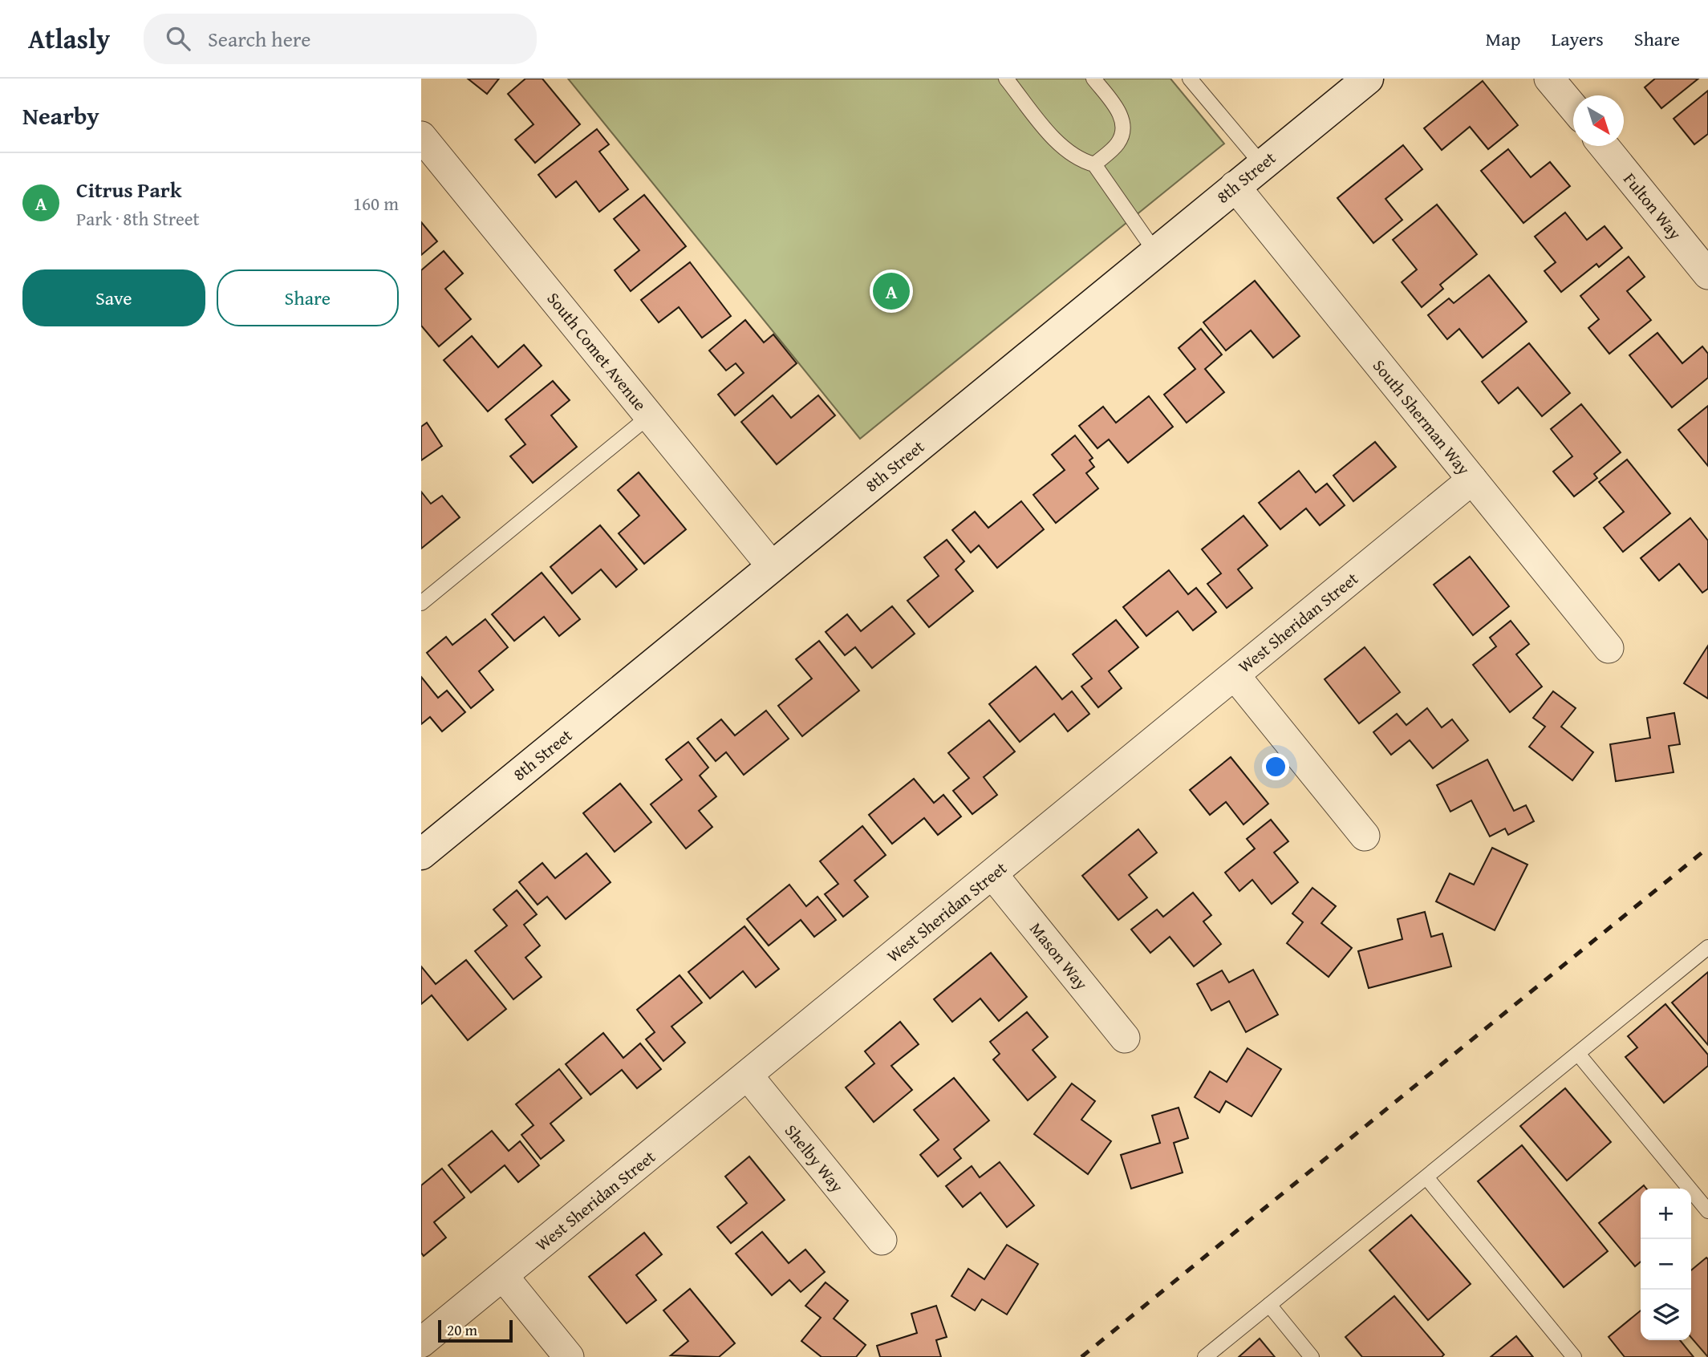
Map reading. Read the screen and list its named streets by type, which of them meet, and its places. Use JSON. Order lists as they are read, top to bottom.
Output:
{
  "streets": {
    "street": [
      "8th Street",
      "Fulton Way",
      "South Comet Avenue",
      "South Sherman Way",
      "West Sheridan Street",
      "Mason Way",
      "Shelby Way"
    ]
  },
  "crossings": [
    ["8th Street", "South Comet Avenue"],
    ["8th Street", "South Sherman Way"],
    ["South Sherman Way", "West Sheridan Street"],
    ["West Sheridan Street", "Mason Way"],
    ["West Sheridan Street", "Shelby Way"]
  ],
  "scale_bar": "20 m",
  "north": "bottom right",
  "page": {
    "header": "Atlasly",
    "search": "Search here",
    "nav": ["Map", "Layers", "Share"],
    "heading": "Nearby",
    "list": [
      {
        "mark": "A",
        "name": "Citrus Park",
        "note": "Park · 8th Street",
        "value": "160 m"
      }
    ],
    "buttons": ["Save", "Share"],
    "pins": "A",
    "map_buttons": ["+", "−"],
    "scale": "20 m"
  }
}
